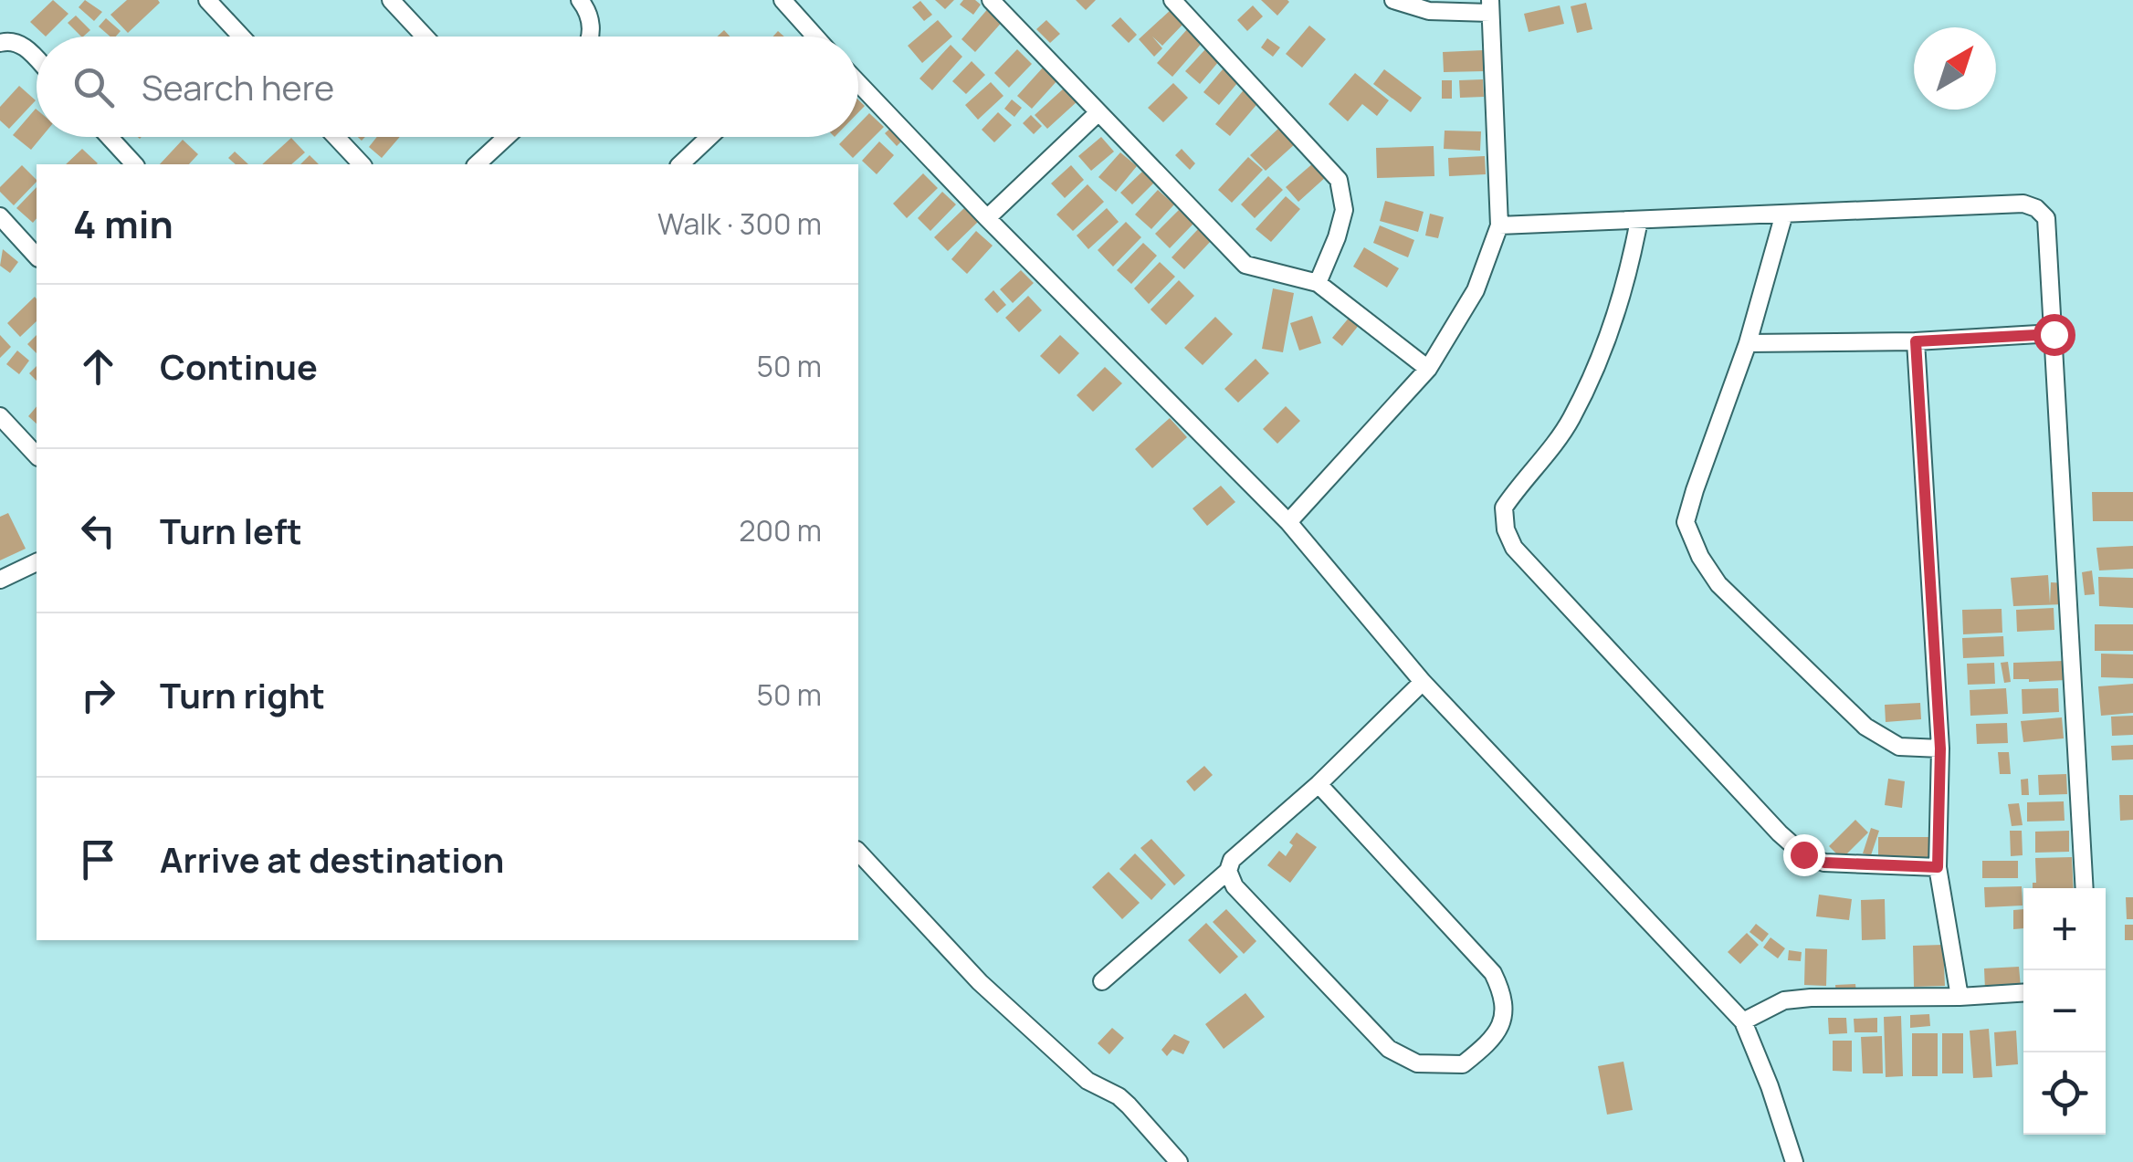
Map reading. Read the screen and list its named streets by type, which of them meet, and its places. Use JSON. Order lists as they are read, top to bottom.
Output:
{
  "north": "top right",
  "page": {
    "search": "Search here",
    "heading": ["4 min", "Walk · 300 m"],
    "list": [
      ["Continue", "50 m"],
      ["Turn left", "200 m"],
      ["Turn right", "50 m"],
      "Arrive at destination"
    ],
    "map_buttons": ["+", "−"]
  }
}
